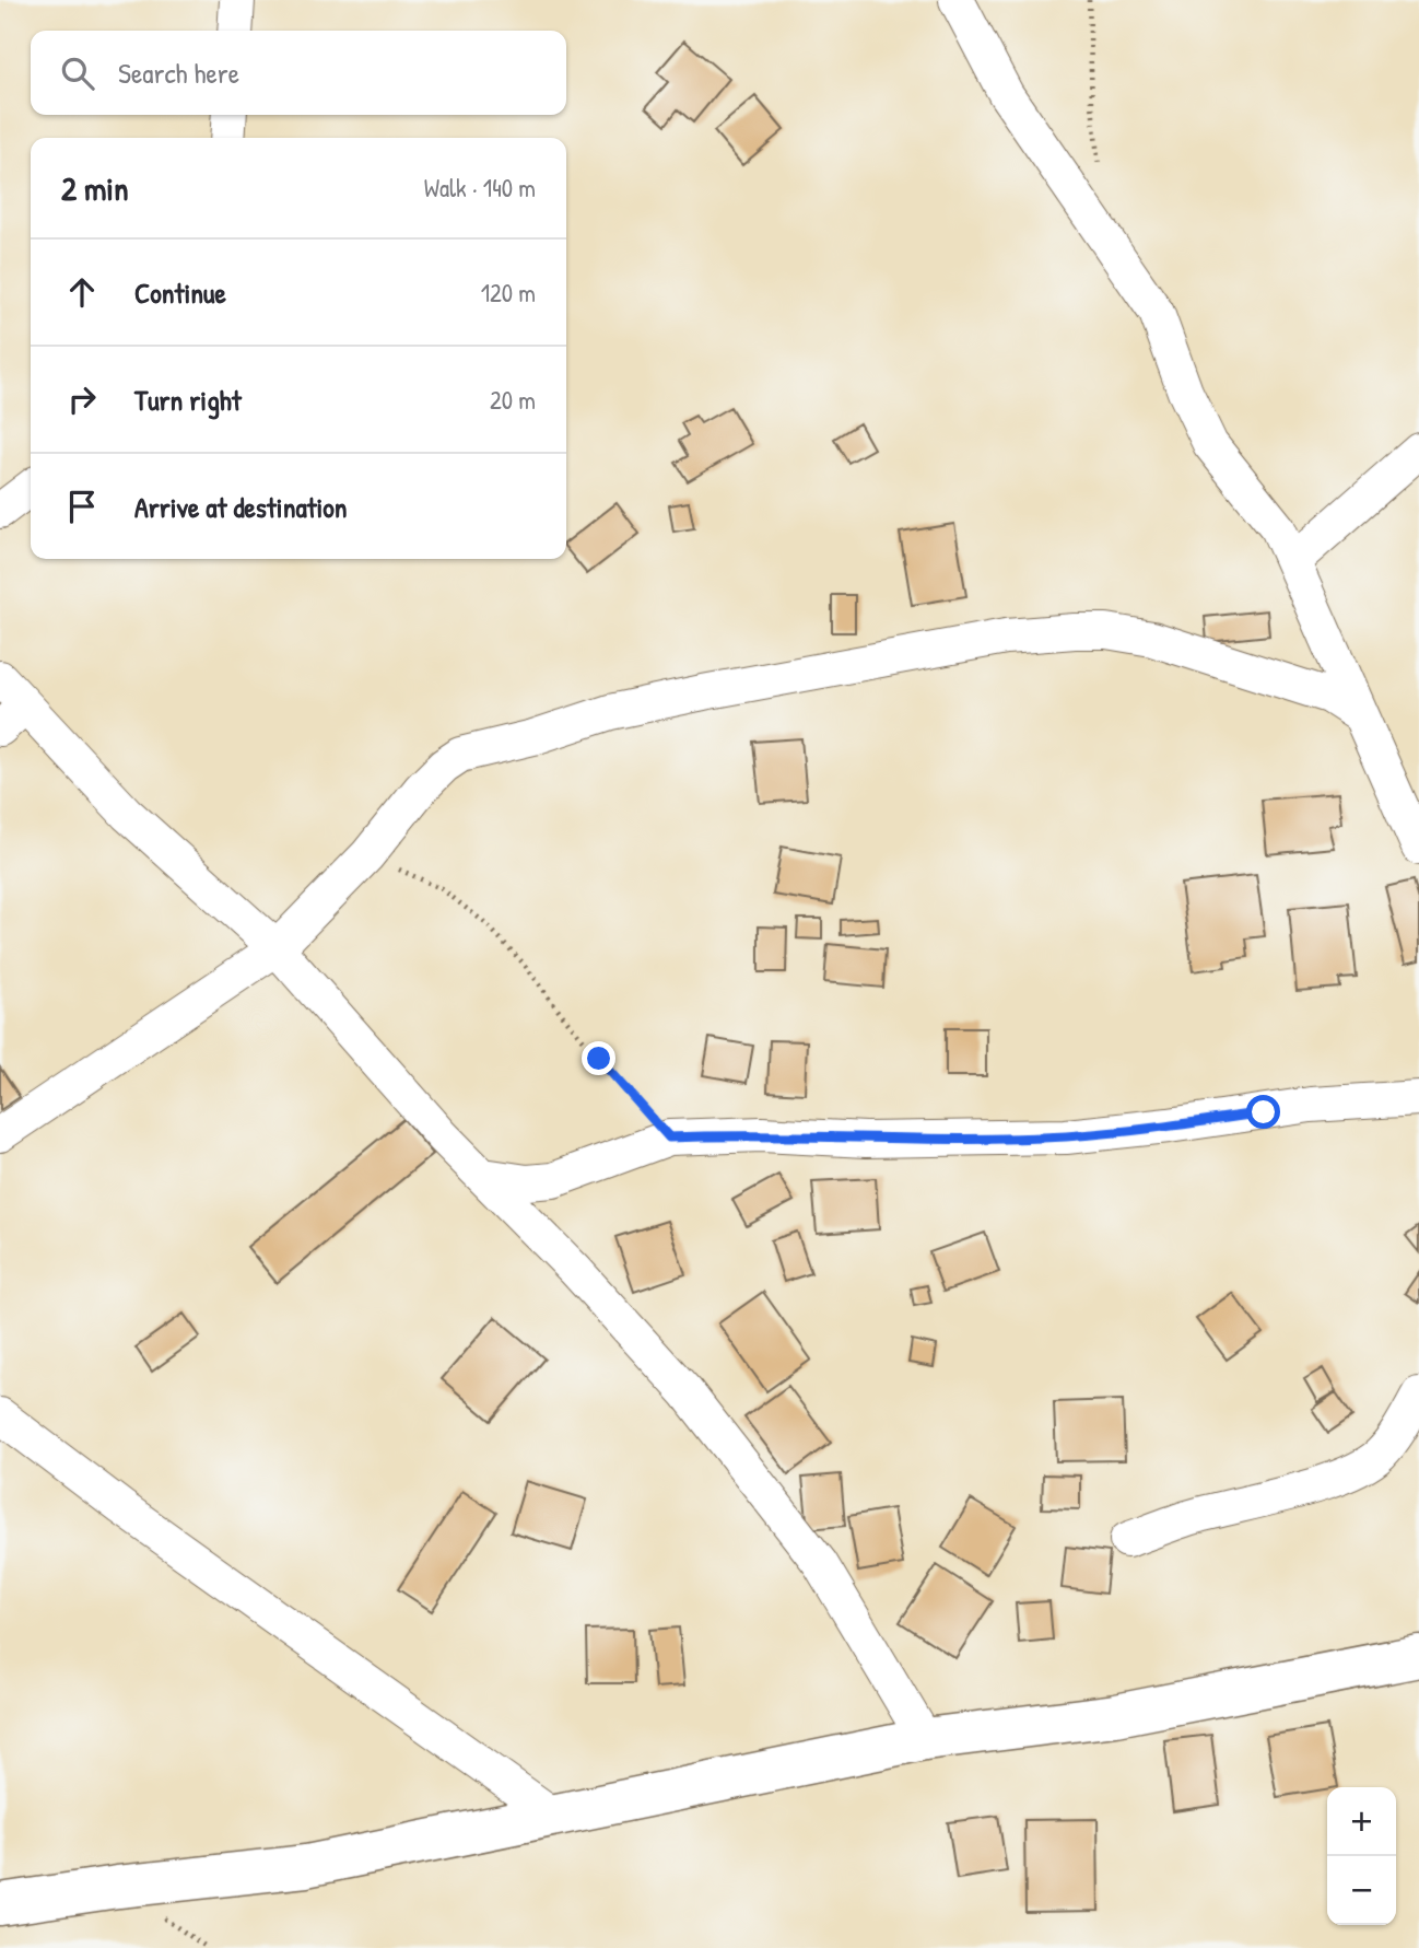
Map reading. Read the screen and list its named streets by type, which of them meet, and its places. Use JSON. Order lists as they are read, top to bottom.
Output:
{
  "page": {
    "search": "Search here",
    "heading": ["2 min", "Walk · 140 m"],
    "list": [
      ["Continue", "120 m"],
      ["Turn right", "20 m"],
      "Arrive at destination"
    ],
    "map_buttons": ["+", "−"]
  }
}
